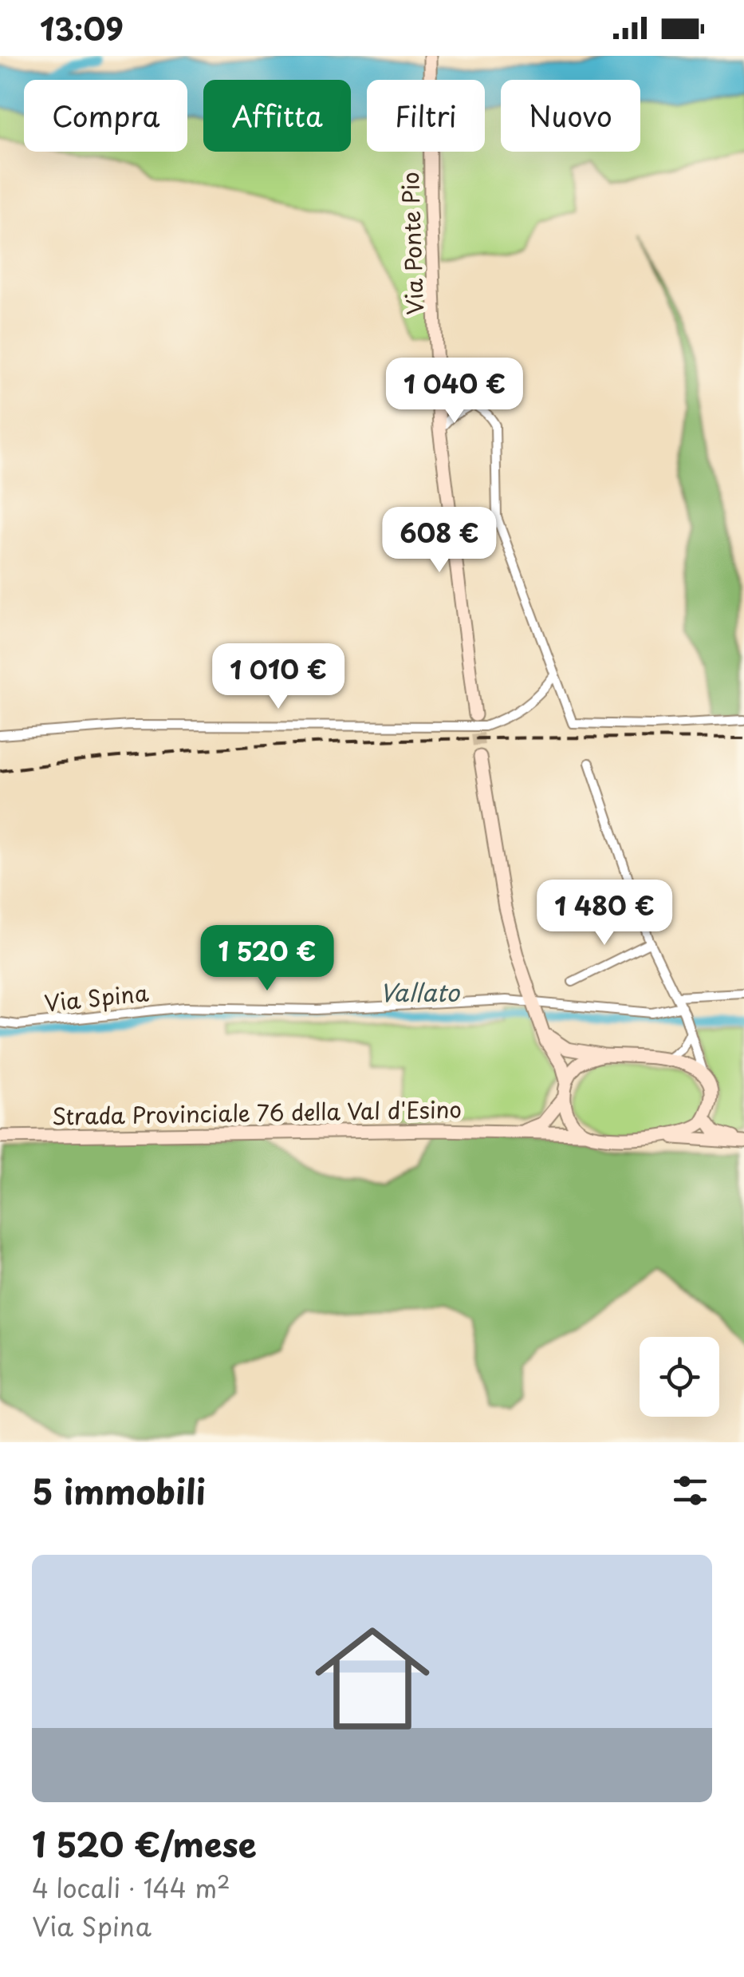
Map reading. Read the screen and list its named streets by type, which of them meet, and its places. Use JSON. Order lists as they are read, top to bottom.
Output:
{
  "streets": {
    "main road": ["Via Ponte Pio", "Strada Provinciale 76 della Val d'Esino"],
    "street": ["Via Spina"]
  },
  "water": ["Vallato"],
  "page": {
    "status": "13:09",
    "chip": [
      "Compra",
      "Affitta",
      "Filtri",
      "Nuovo"
    ],
    "price": [
      "1 040 €",
      "608 €",
      "1 010 €",
      "1 480 €",
      "1 520 €"
    ],
    "heading": "5 immobili",
    "list": [
      {
        "name": "1 520 €/mese",
        "note": "4 locali · 144 m² · Via Spina"
      }
    ]
  }
}
